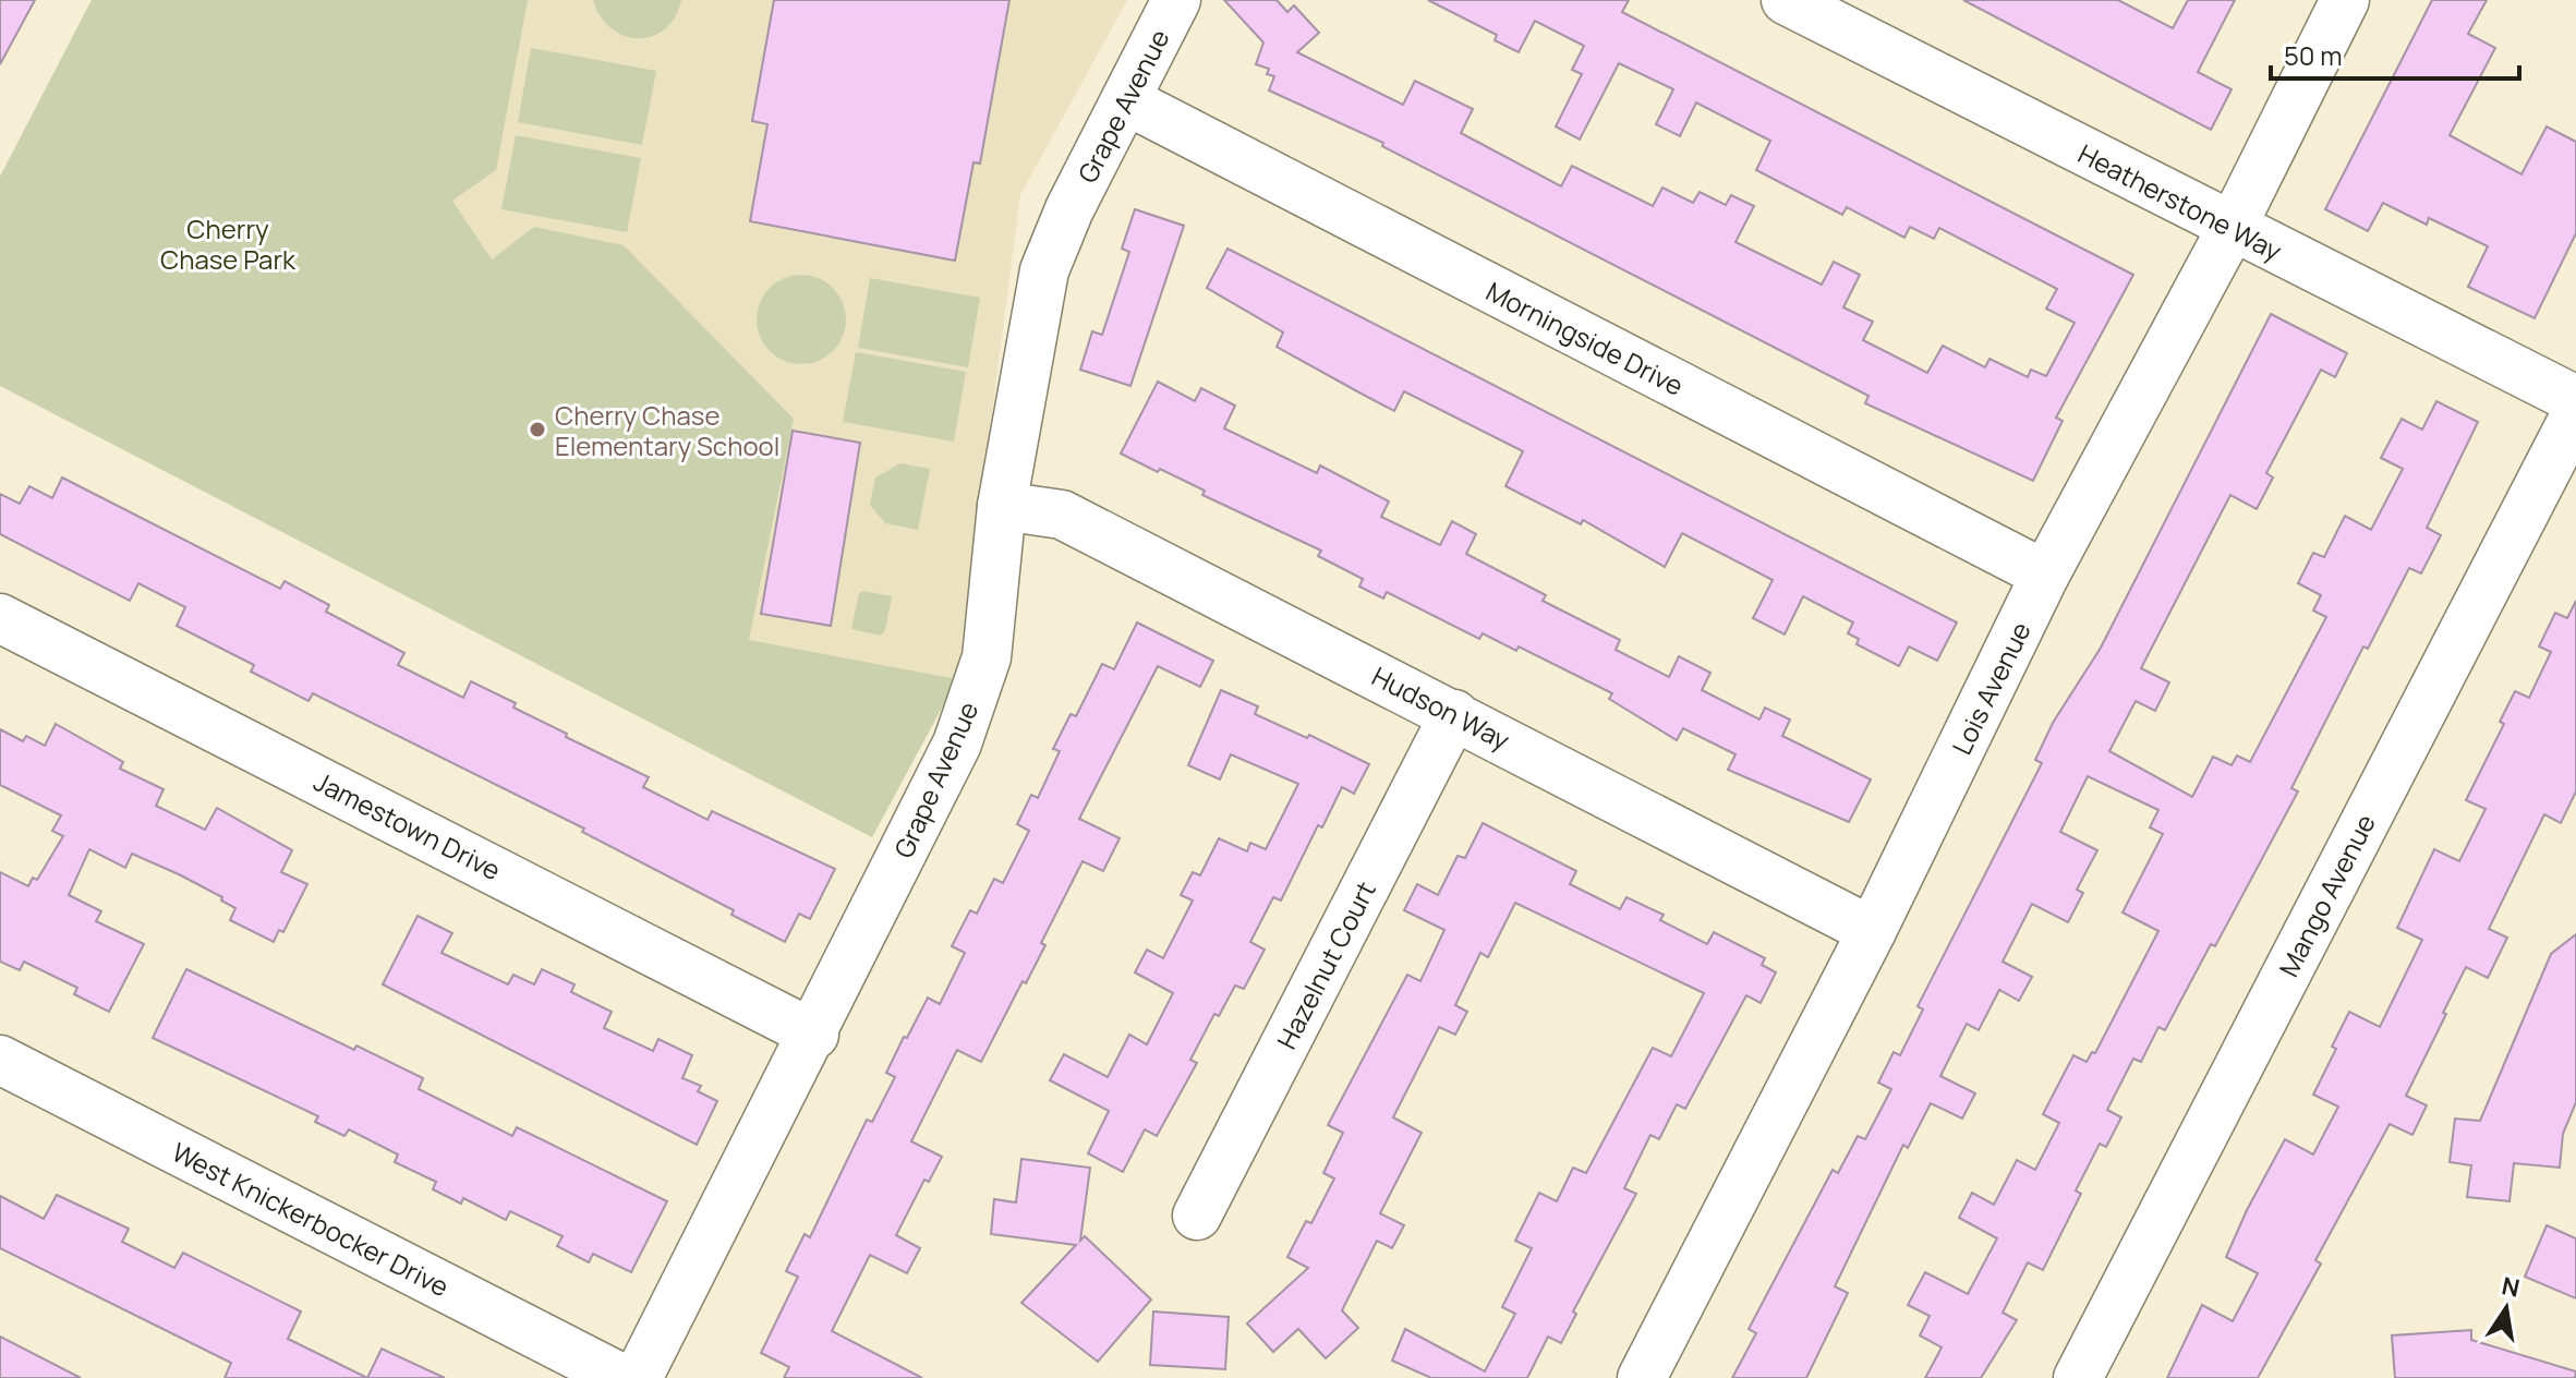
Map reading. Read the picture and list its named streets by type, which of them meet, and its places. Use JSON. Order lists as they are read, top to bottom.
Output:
{
  "streets": {
    "street": [
      "Grape Avenue",
      "Heatherstone Way",
      "Morningside Drive",
      "Lois Avenue",
      "Hudson Way",
      "Jamestown Drive",
      "Mango Avenue",
      "Hazelnut Court",
      "West Knickerbocker Drive"
    ]
  },
  "crossings": [
    ["Grape Avenue", "Morningside Drive"],
    ["Grape Avenue", "Hudson Way"],
    ["Grape Avenue", "Jamestown Drive"],
    ["Heatherstone Way", "Lois Avenue"],
    ["Morningside Drive", "Lois Avenue"],
    ["Lois Avenue", "Hudson Way"],
    ["Hudson Way", "Hazelnut Court"]
  ],
  "parks": ["Cherry Chase Park"],
  "places": ["Cherry Chase Elementary School"],
  "scale_bar": "50 m",
  "north": "top"
}
